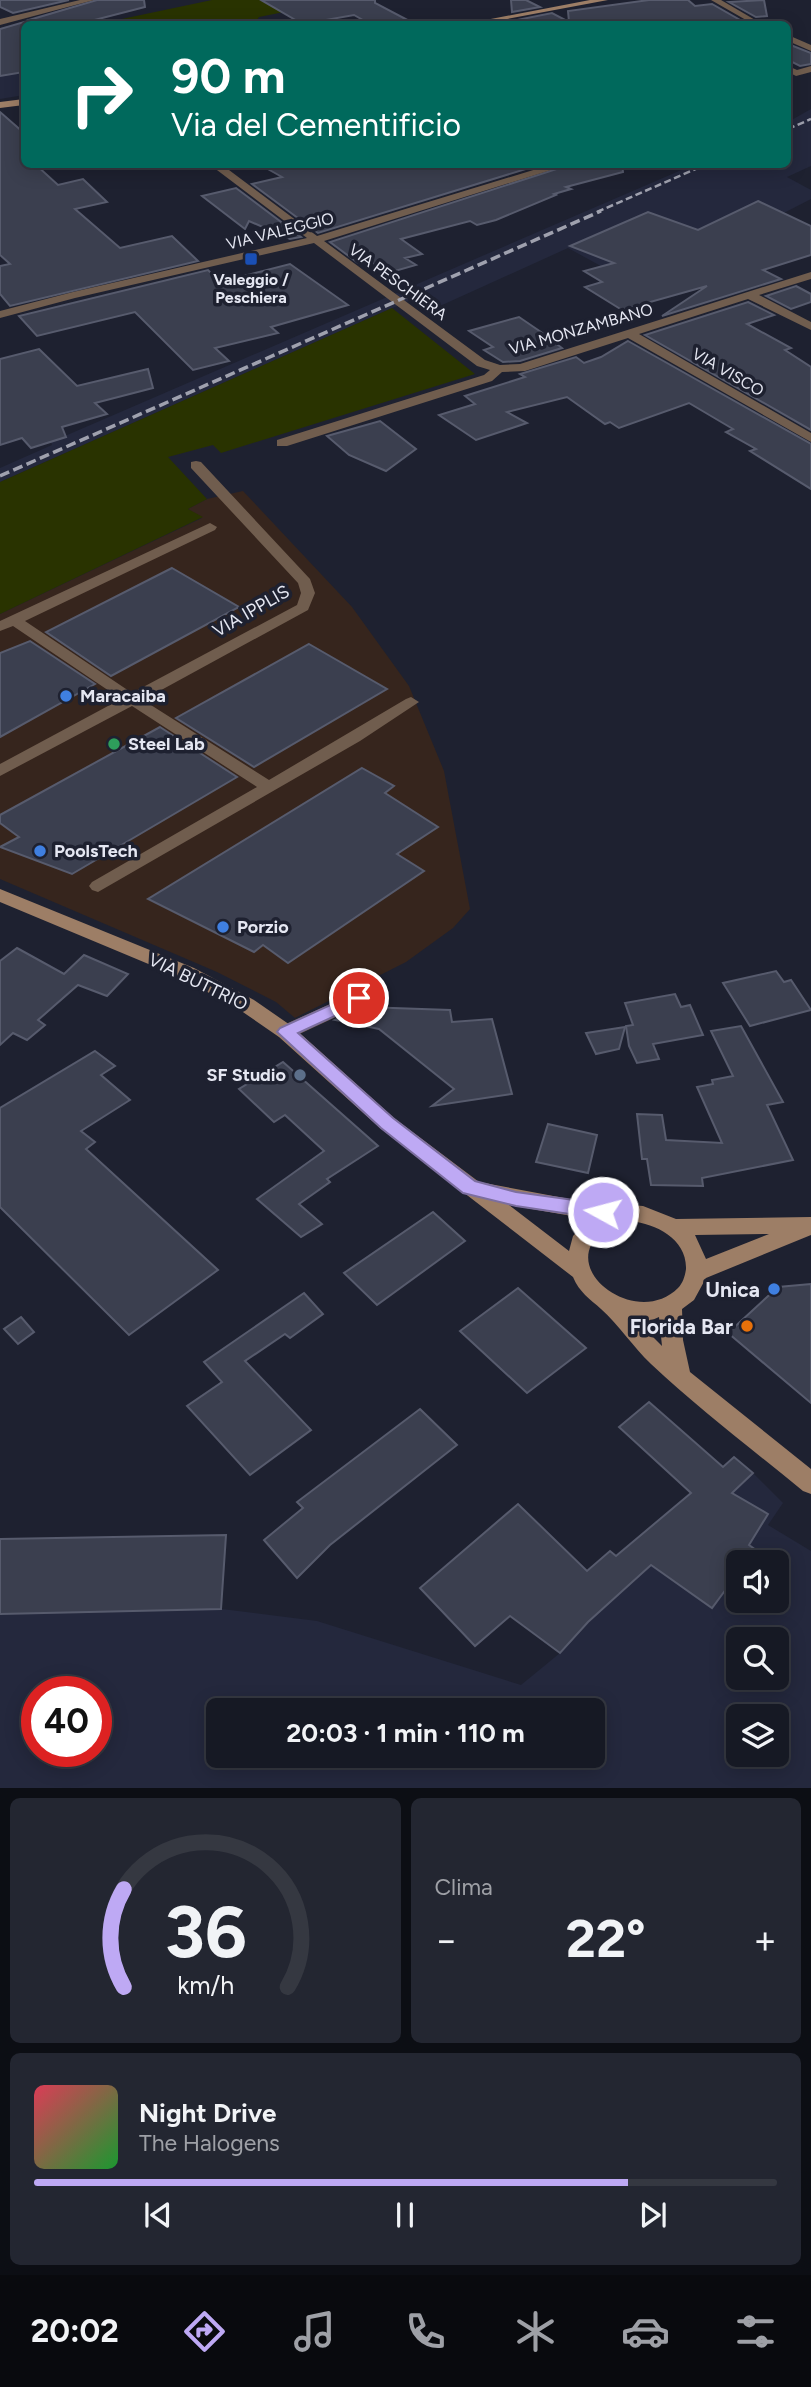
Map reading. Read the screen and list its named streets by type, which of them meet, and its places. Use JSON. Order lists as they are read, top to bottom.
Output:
{
  "streets": {
    "street": [
      "VIA VALEGGIO",
      "VIA PESCHIERA",
      "VIA MONZAMBANO",
      "VIA VISCO",
      "VIA IPPLIS",
      "VIA BUTTRIO"
    ]
  },
  "crossings": [
    ["VIA VALEGGIO", "VIA PESCHIERA"],
    ["VIA PESCHIERA", "VIA MONZAMBANO"],
    ["VIA MONZAMBANO", "VIA VISCO"]
  ],
  "places": {
    "transit": ["Valeggio / Peschiera"],
    "other": [
      "Maracaiba",
      "Steel Lab",
      "PoolsTech",
      "Porzio",
      "SF Studio",
      "Unica",
      "Florida Bar"
    ]
  },
  "page": {
    "turn": ["90 m", "Via del Cementificio"],
    "limit": "40",
    "trip": "20:03 · 1 min · 110 m",
    "tile": "Clima",
    "heat": ["−", "22°", "+"],
    "song": ["Night Drive", "The Halogens"],
    "tabs": "20:02",
    "gauge": ["36", "km/h"]
  }
}
